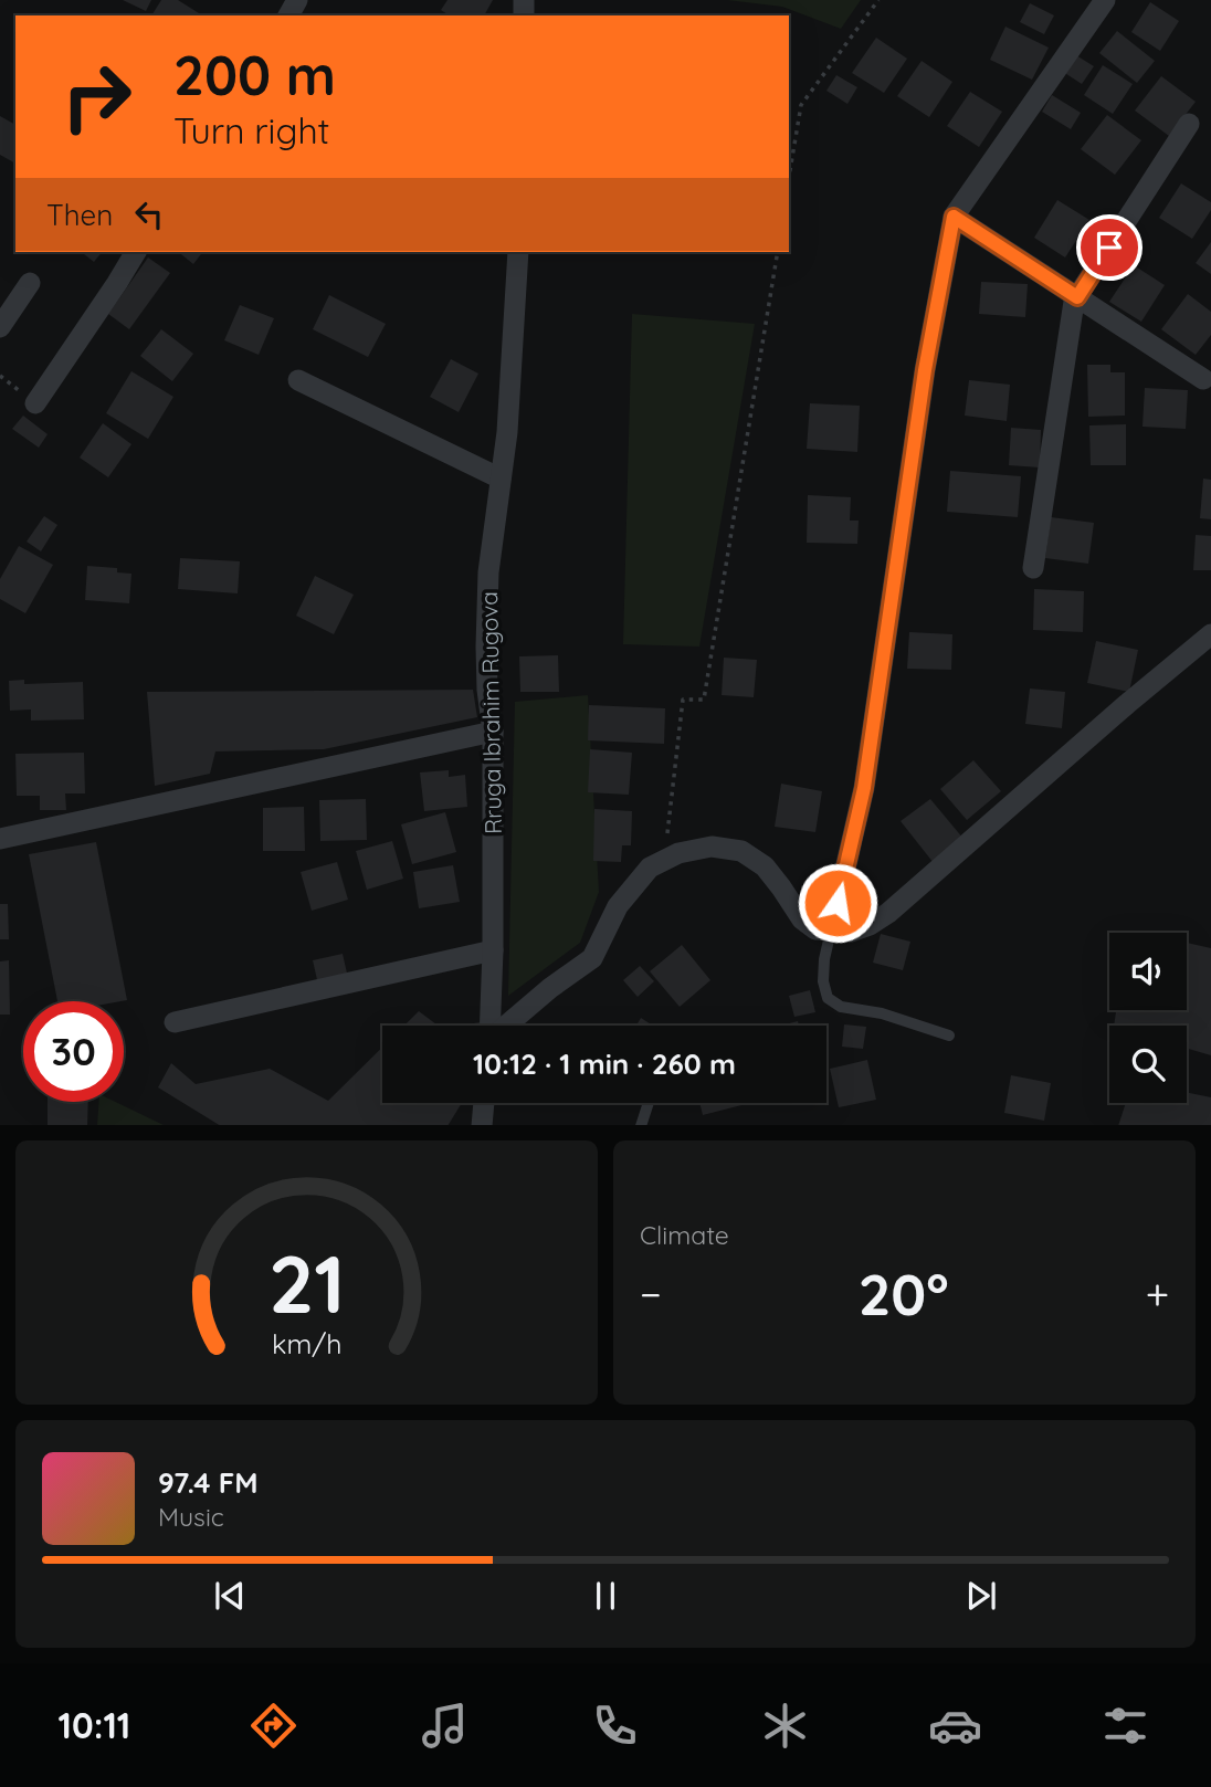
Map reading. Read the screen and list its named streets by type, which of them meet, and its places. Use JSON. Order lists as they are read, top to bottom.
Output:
{
  "streets": {
    "street": ["Rruga Ibrahim Rugova"]
  },
  "page": {
    "turn": ["200 m", "Turn right"],
    "then": "Then",
    "limit": "30",
    "trip": "10:12 · 1 min · 260 m",
    "tile": "Climate",
    "heat": ["−", "20°", "+"],
    "song": ["97.4 FM", "Music"],
    "tabs": "10:11",
    "gauge": ["21", "km/h"]
  }
}
